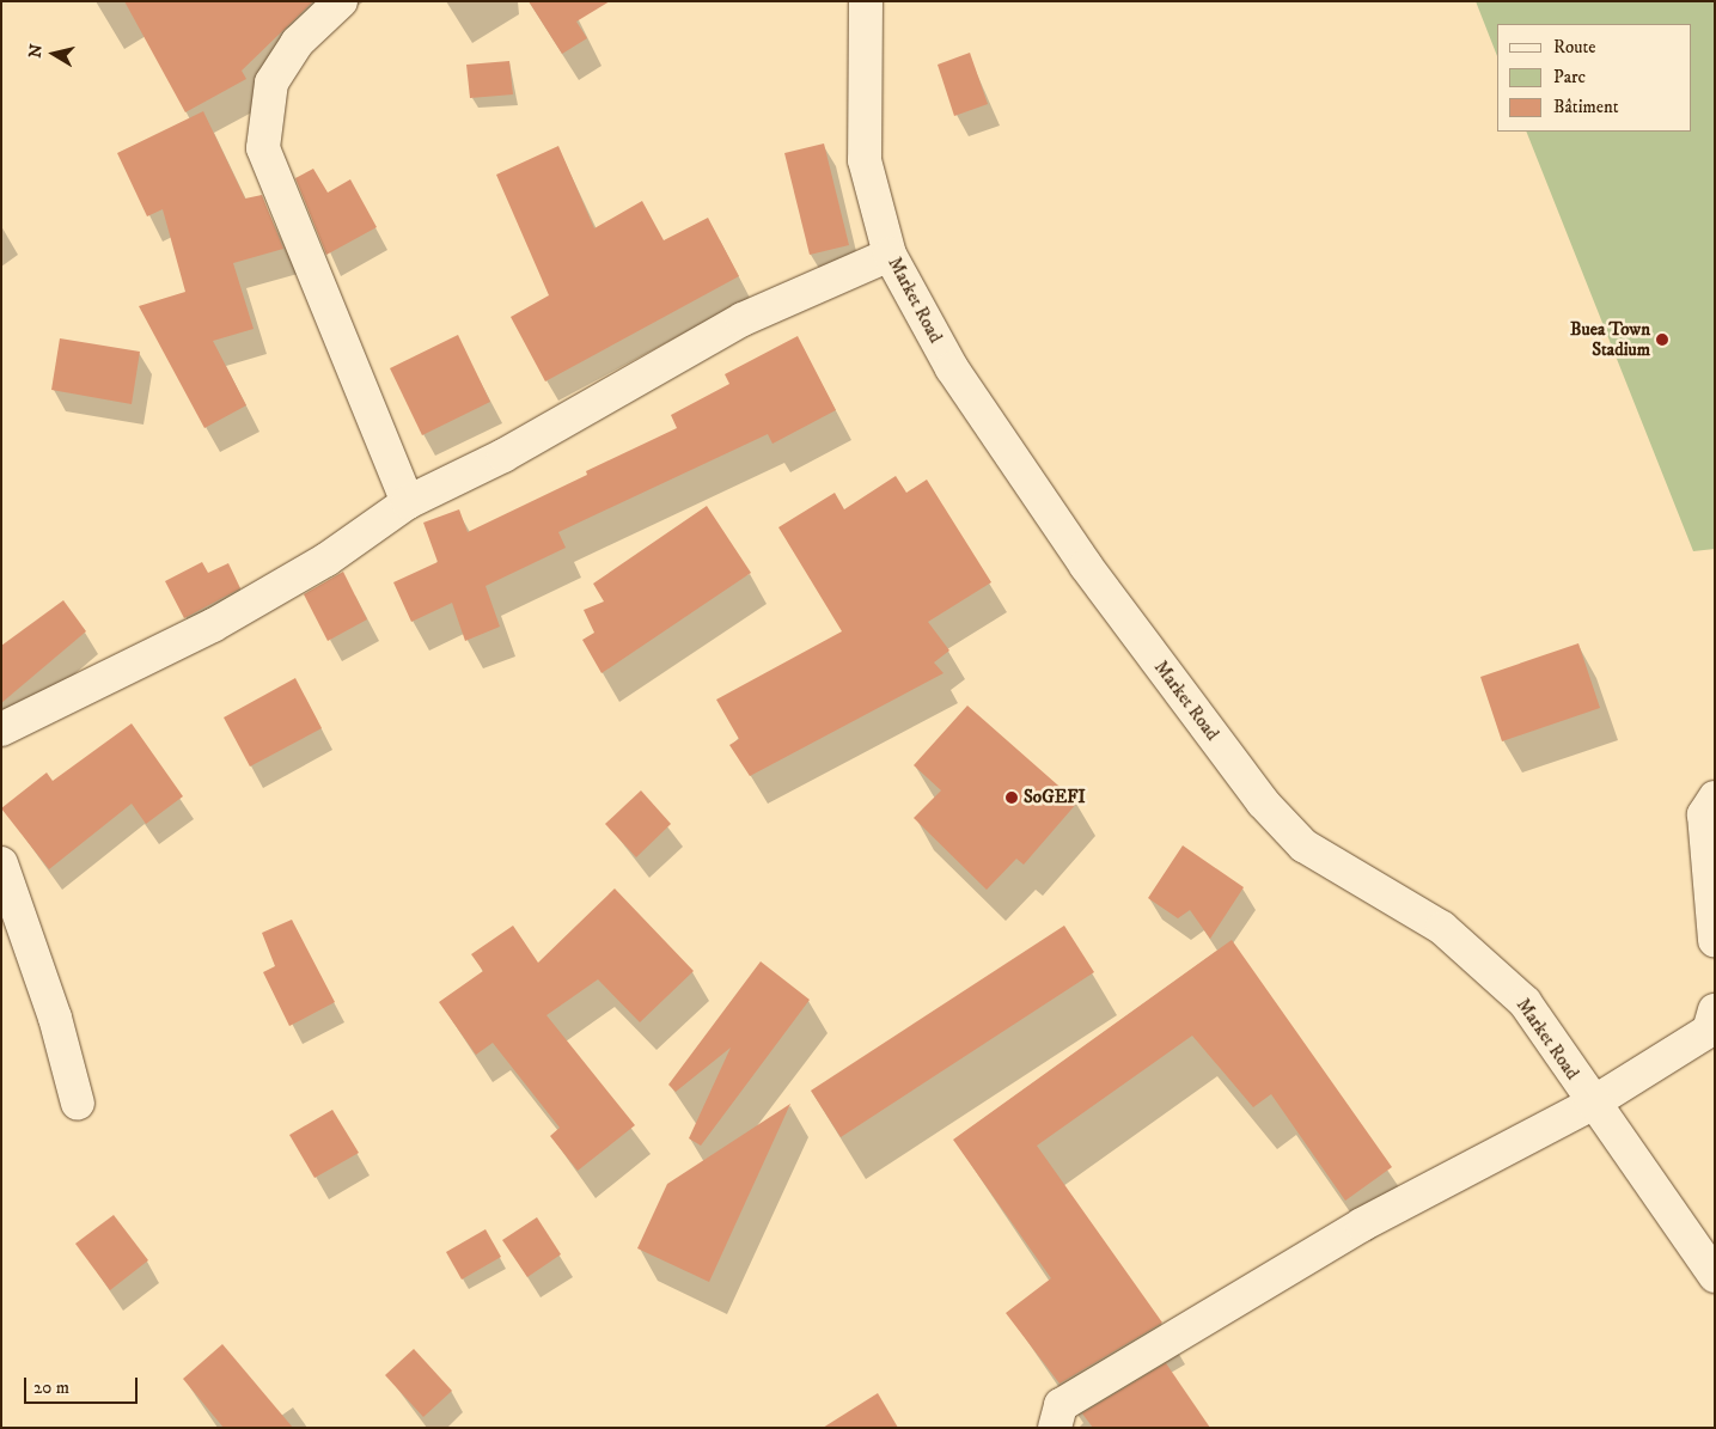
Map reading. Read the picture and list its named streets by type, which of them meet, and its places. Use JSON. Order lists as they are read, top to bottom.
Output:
{
  "streets": {
    "street": ["Market Road"]
  },
  "places": ["Buea Town Stadium", "SoGEFI"],
  "legend": ["Route", "Parc", "Bâtiment"],
  "scale_bar": "20 m",
  "north": "left"
}
